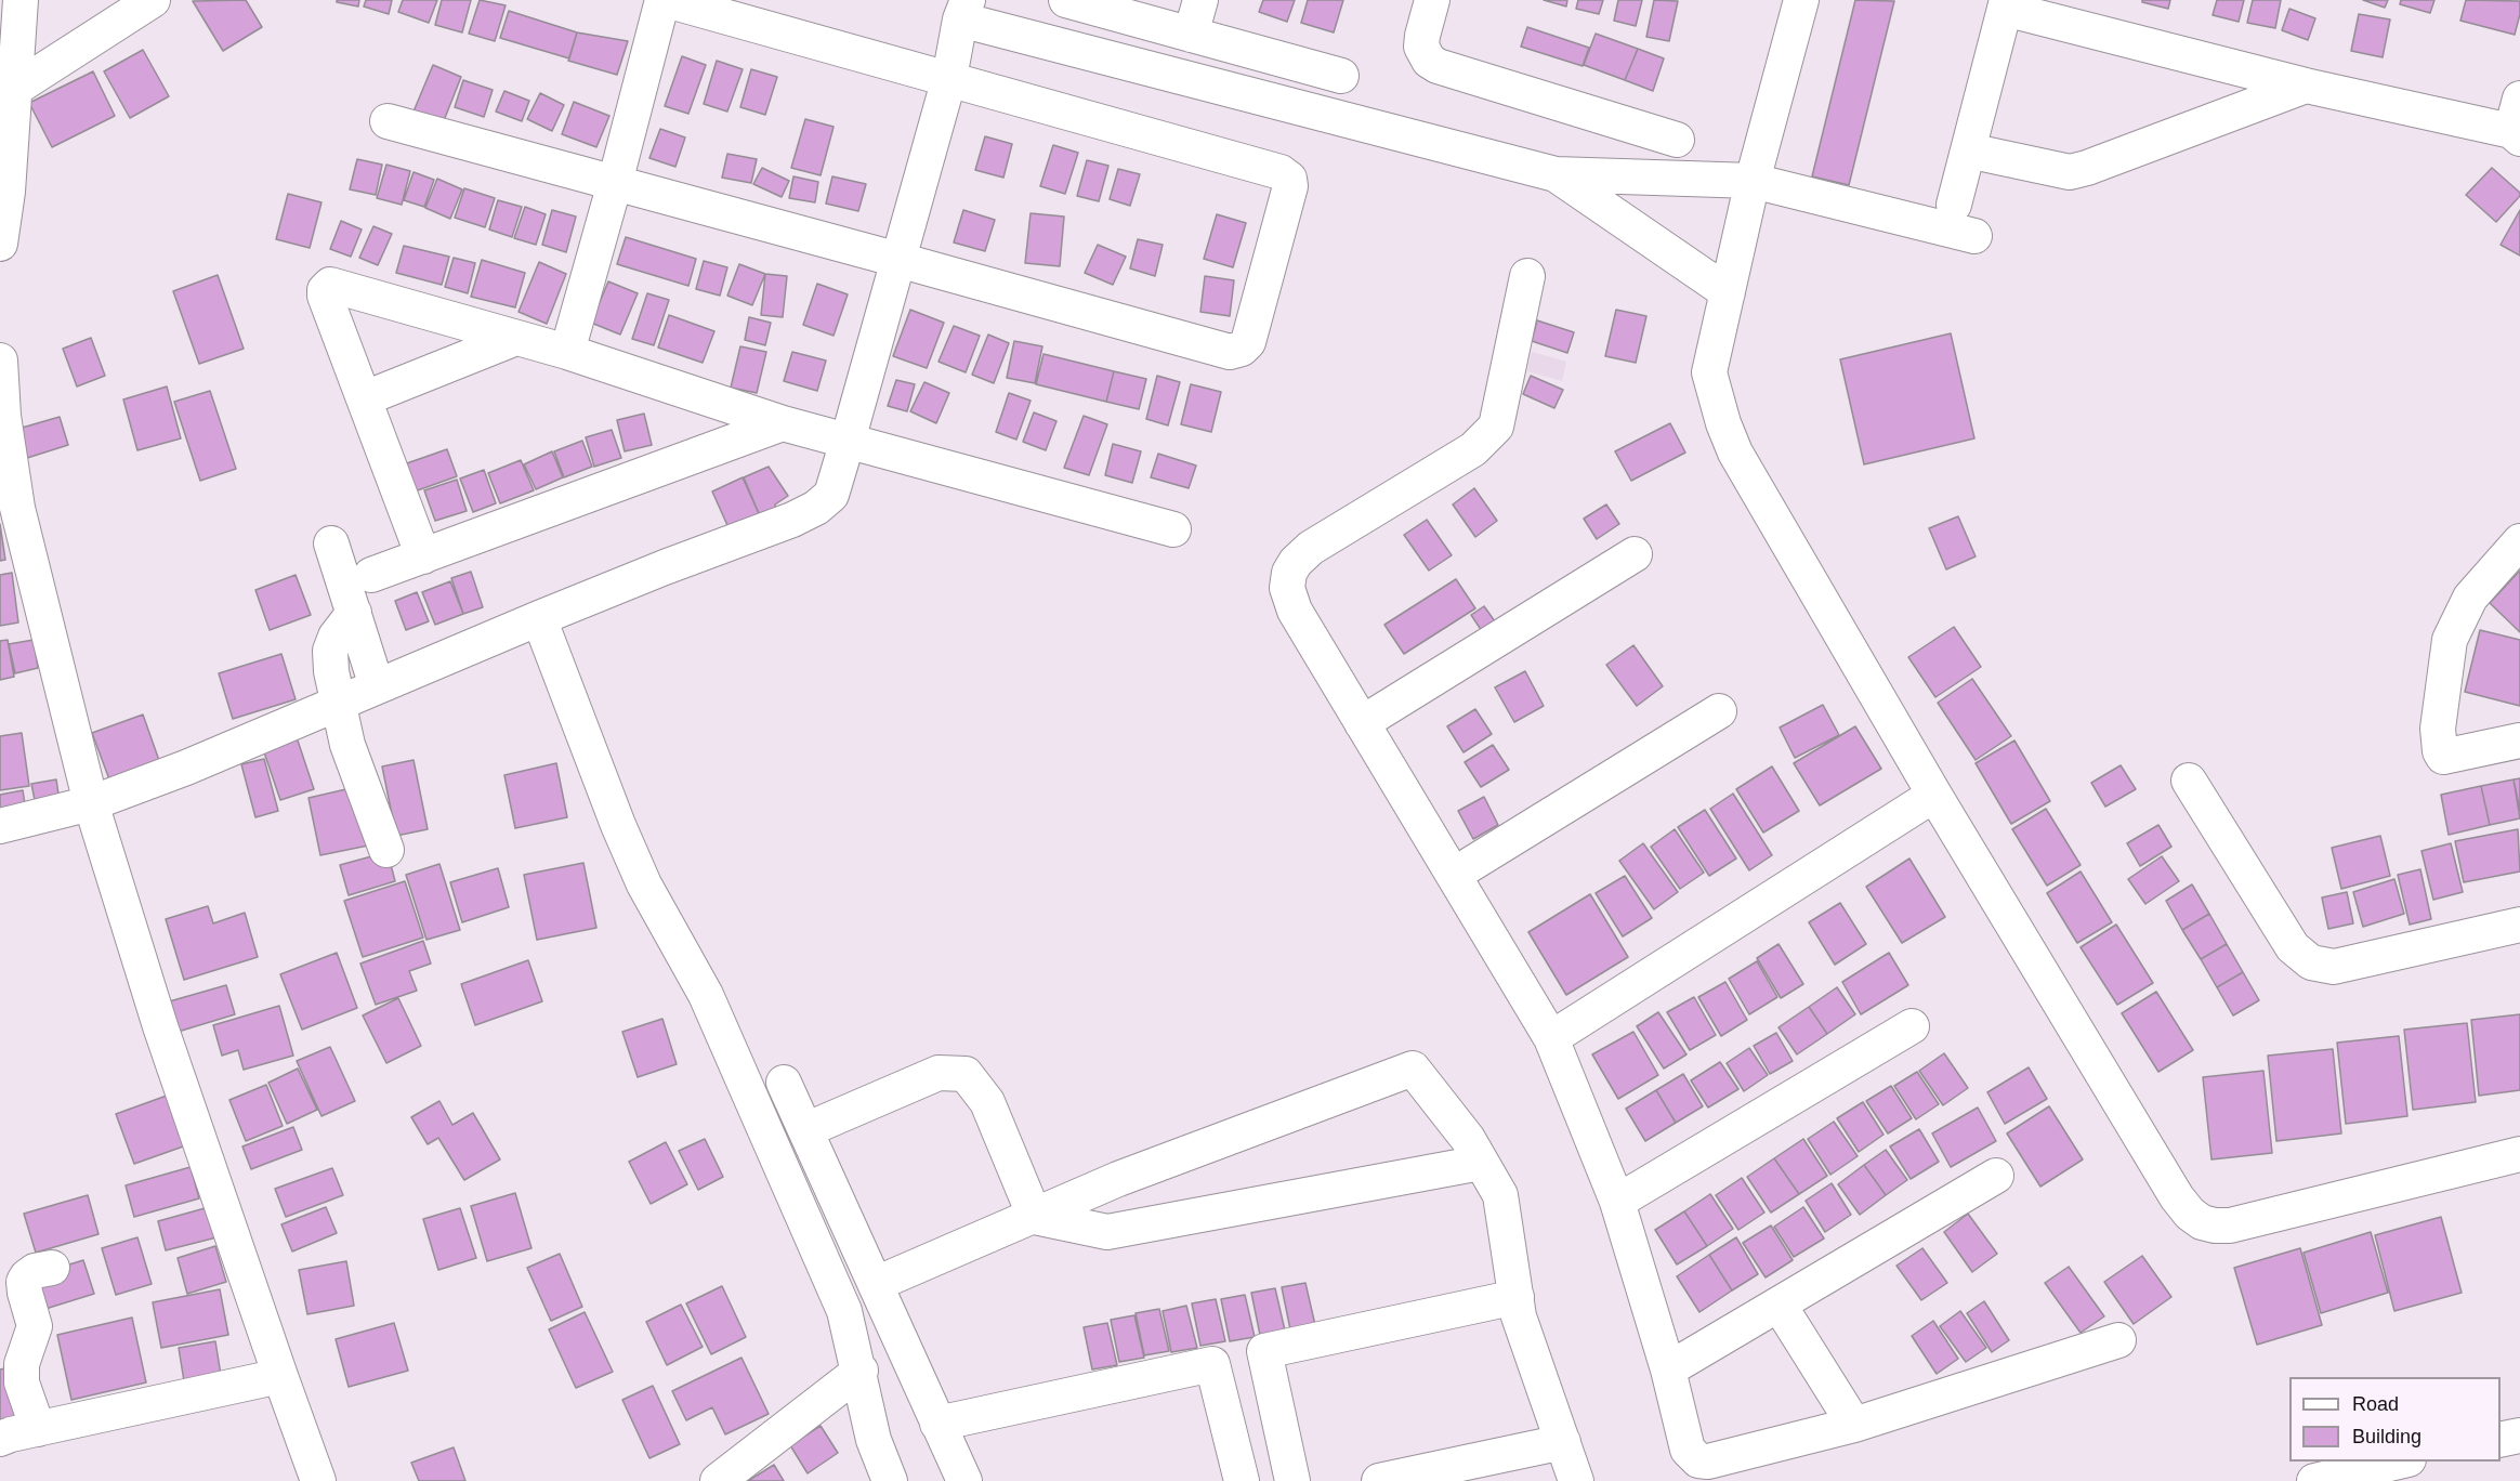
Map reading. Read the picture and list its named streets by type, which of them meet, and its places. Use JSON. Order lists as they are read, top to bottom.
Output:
{
  "legend": ["Road", "Building"]
}
